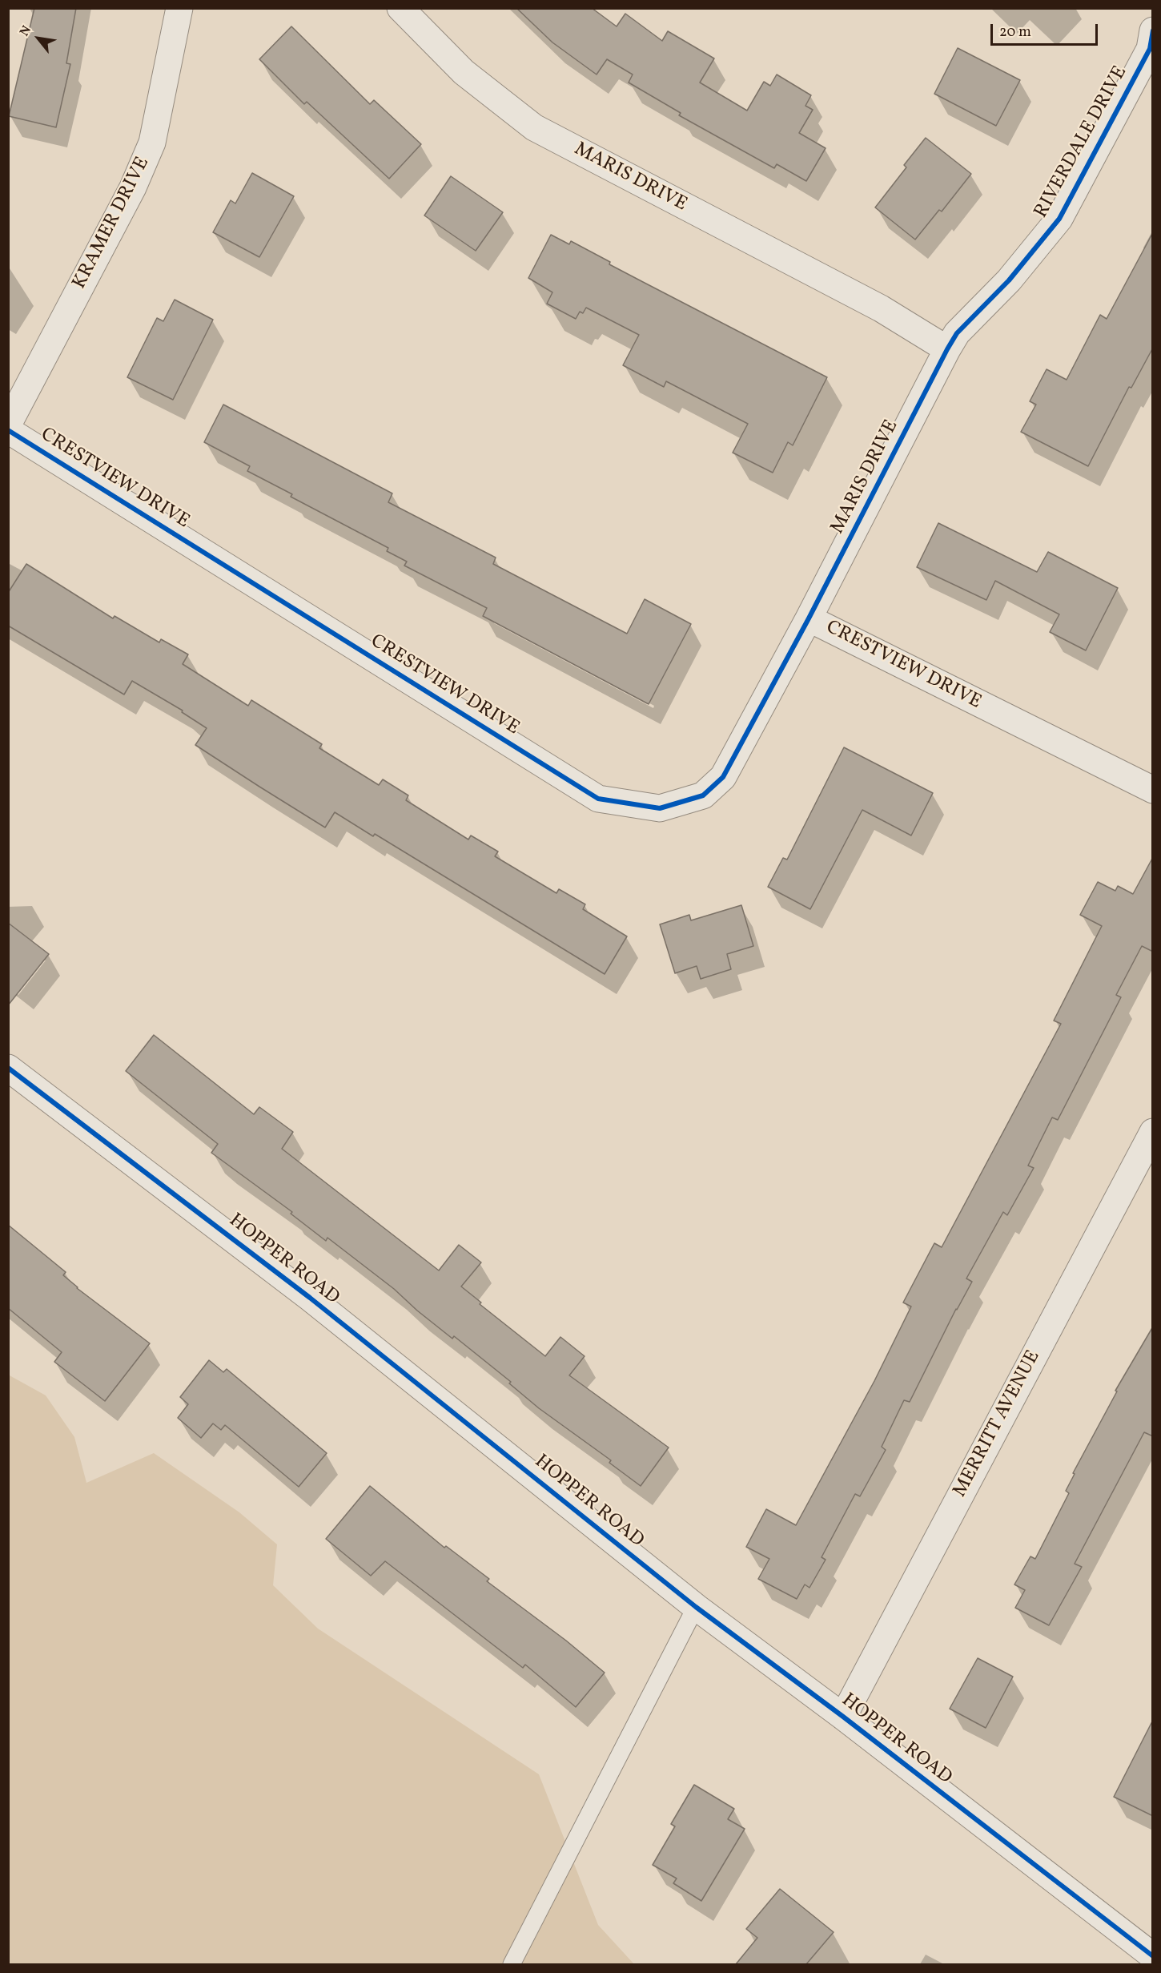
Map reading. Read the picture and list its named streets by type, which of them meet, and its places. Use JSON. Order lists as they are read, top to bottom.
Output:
{
  "streets": {
    "street": [
      "RIVERDALE DRIVE",
      "MARIS DRIVE",
      "KRAMER DRIVE",
      "CRESTVIEW DRIVE",
      "HOPPER ROAD",
      "MERRITT AVENUE"
    ]
  },
  "crossings": [
    ["RIVERDALE DRIVE", "MARIS DRIVE"],
    ["MARIS DRIVE", "CRESTVIEW DRIVE"],
    ["HOPPER ROAD", "MERRITT AVENUE"]
  ],
  "scale_bar": "20 m",
  "north": "top left"
}
